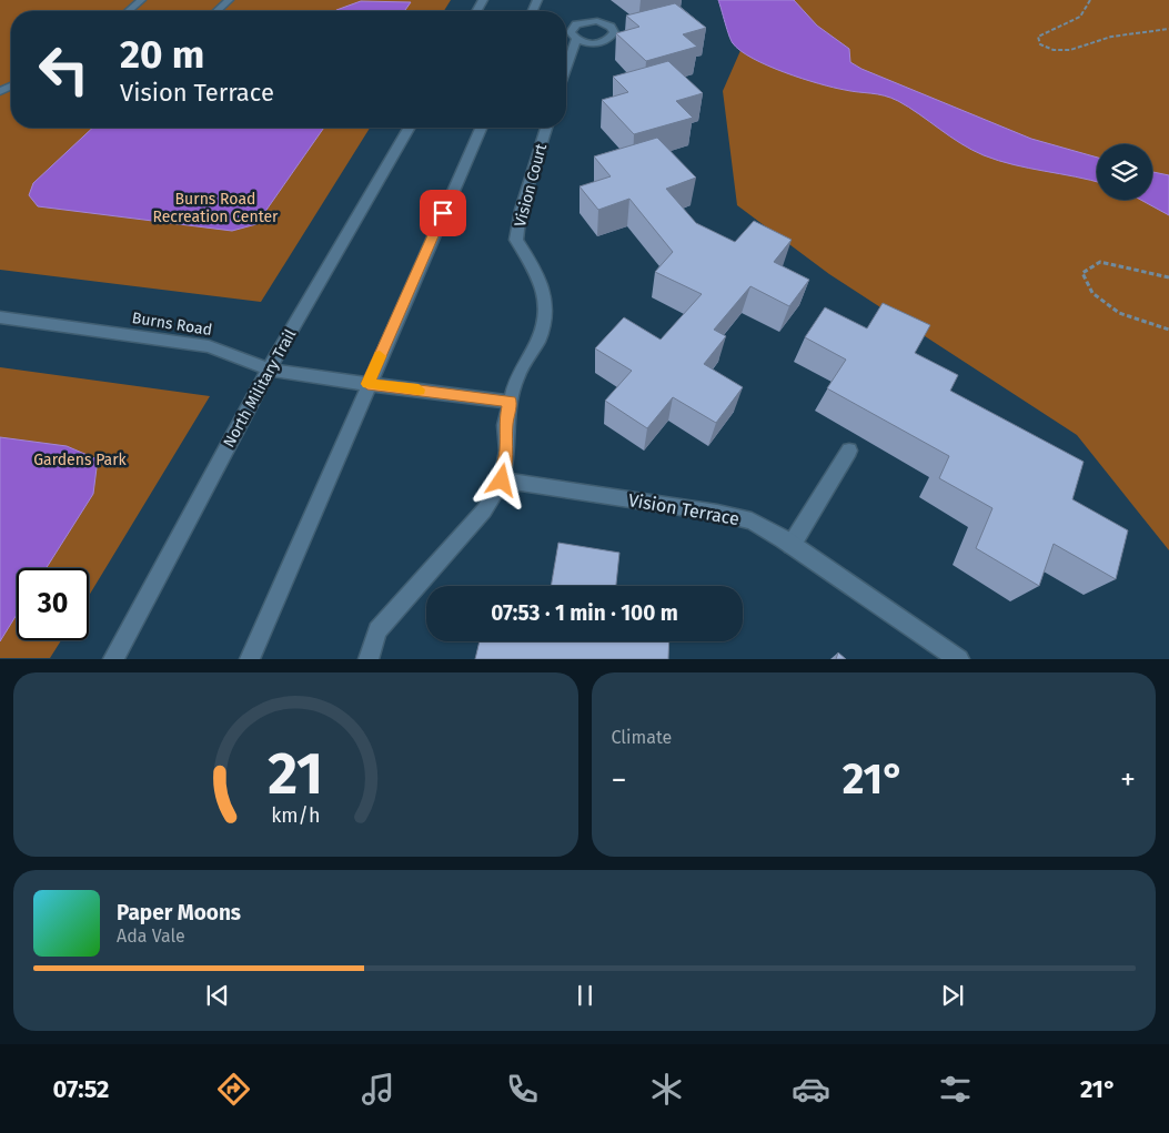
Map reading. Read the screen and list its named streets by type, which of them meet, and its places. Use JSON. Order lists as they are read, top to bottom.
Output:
{
  "streets": {
    "street": [
      "Vision Court",
      "Burns Road",
      "North Military Trail",
      "Vision Terrace"
    ]
  },
  "crossings": [
    ["Vision Court", "Vision Terrace"],
    ["Burns Road", "North Military Trail"]
  ],
  "parks": ["Burns Road Recreation Center", "Gardens Park"],
  "page": {
    "turn": ["20 m", "Vision Terrace"],
    "limit": "30",
    "trip": "07:53 · 1 min · 100 m",
    "tile": "Climate",
    "heat": ["−", "21°", "+"],
    "song": ["Paper Moons", "Ada Vale"],
    "tabs": ["07:52", "21°"],
    "gauge": ["21", "km/h"]
  }
}
